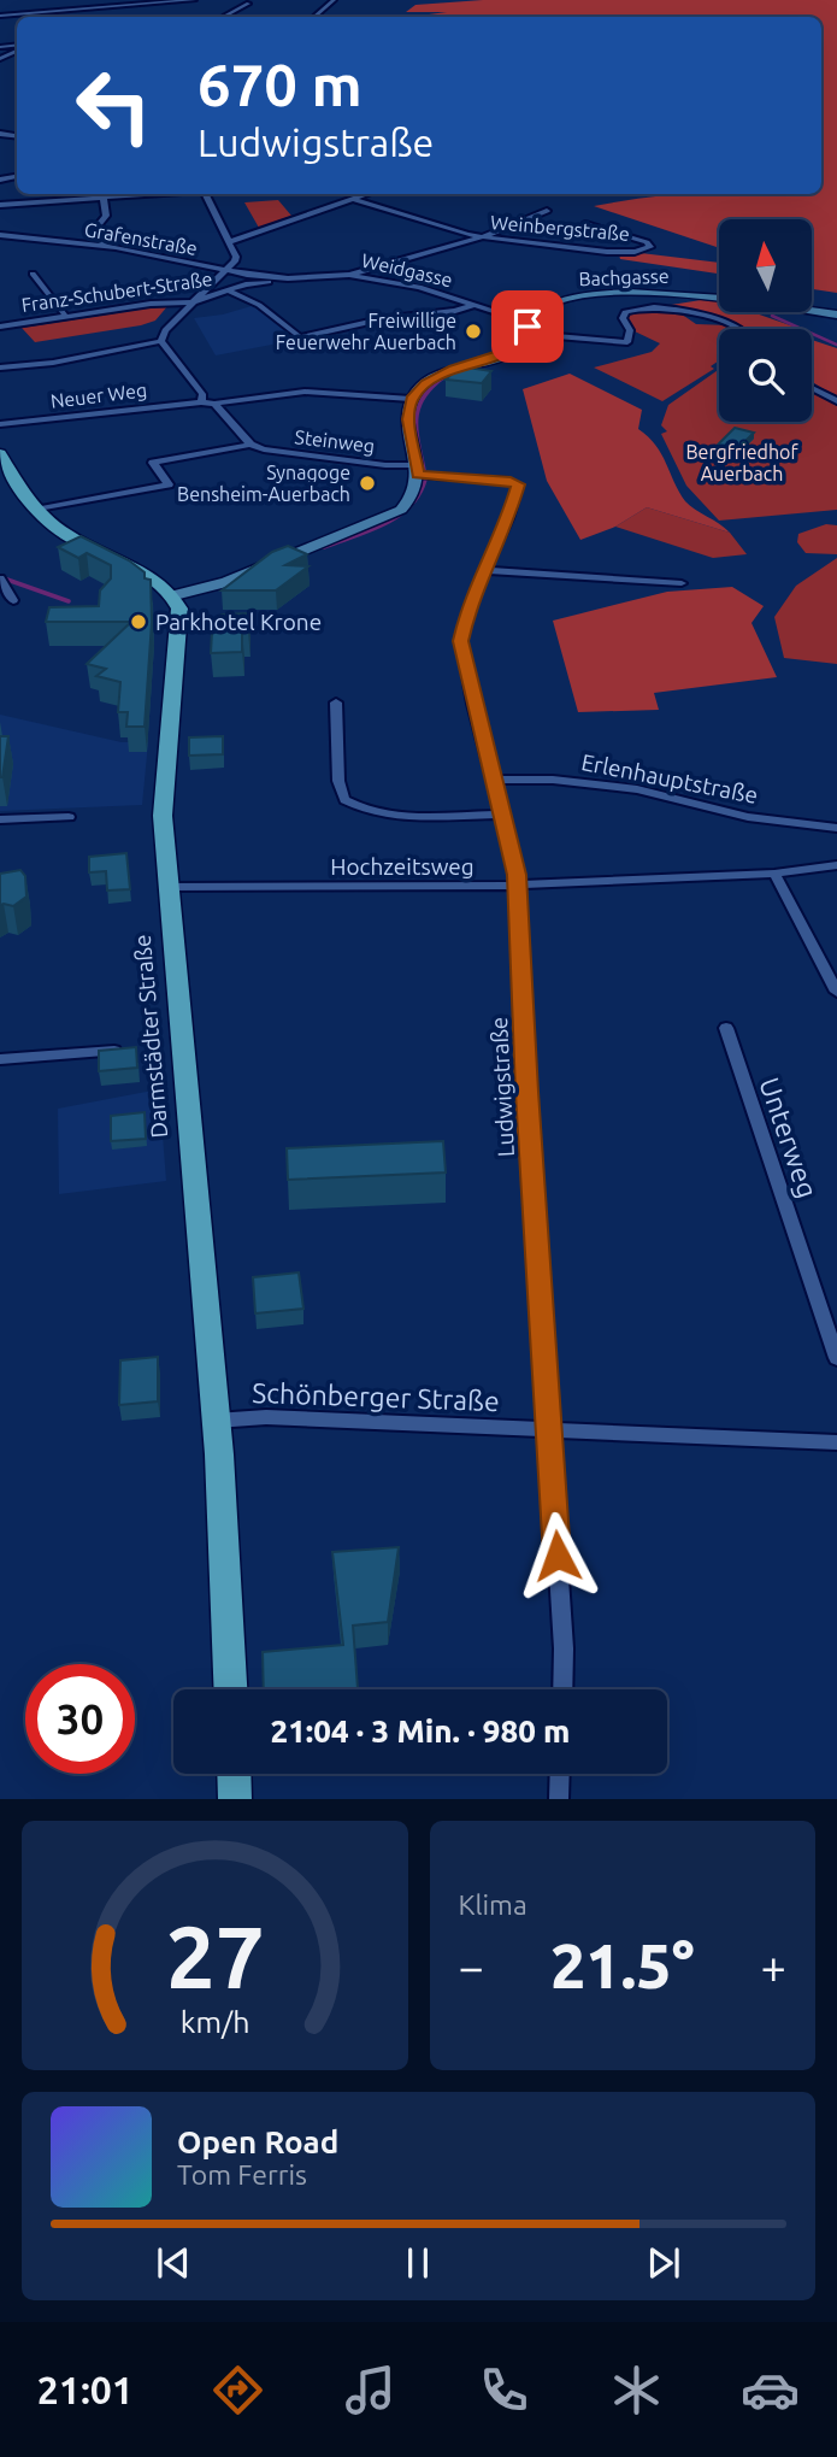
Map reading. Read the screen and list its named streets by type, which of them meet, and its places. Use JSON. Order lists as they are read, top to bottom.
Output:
{
  "streets": {
    "main road": ["Bachgasse", "Darmstädter Straße"],
    "street": [
      "Weinbergstraße",
      "Grafenstraße",
      "Weidgasse",
      "Franz-Schubert-Straße",
      "Neuer Weg",
      "Steinweg",
      "Erlenhauptstraße",
      "Hochzeitsweg",
      "Ludwigstraße",
      "Unterweg",
      "Schönberger Straße"
    ]
  },
  "crossings": [
    ["Weinbergstraße", "Weidgasse"],
    ["Grafenstraße", "Weidgasse"],
    ["Weidgasse", "Bachgasse"],
    ["Weidgasse", "Franz-Schubert-Straße"],
    ["Steinweg", "Ludwigstraße"],
    ["Erlenhauptstraße", "Ludwigstraße"],
    ["Hochzeitsweg", "Darmstädter Straße"],
    ["Hochzeitsweg", "Ludwigstraße"],
    ["Darmstädter Straße", "Schönberger Straße"],
    ["Ludwigstraße", "Schönberger Straße"]
  ],
  "parks": ["Bergfriedhof Auerbach"],
  "places": ["Freiwillige Feuerwehr Auerbach", "Synagoge Bensheim-Auerbach", "Parkhotel Krone"],
  "north": "top",
  "page": {
    "turn": ["670 m", "Ludwigstraße"],
    "limit": "30",
    "trip": "21:04 · 3 Min. · 980 m",
    "tile": "Klima",
    "heat": ["−", "21.5°", "+"],
    "song": ["Open Road", "Tom Ferris"],
    "tabs": "21:01",
    "gauge": ["27", "km/h"]
  }
}
